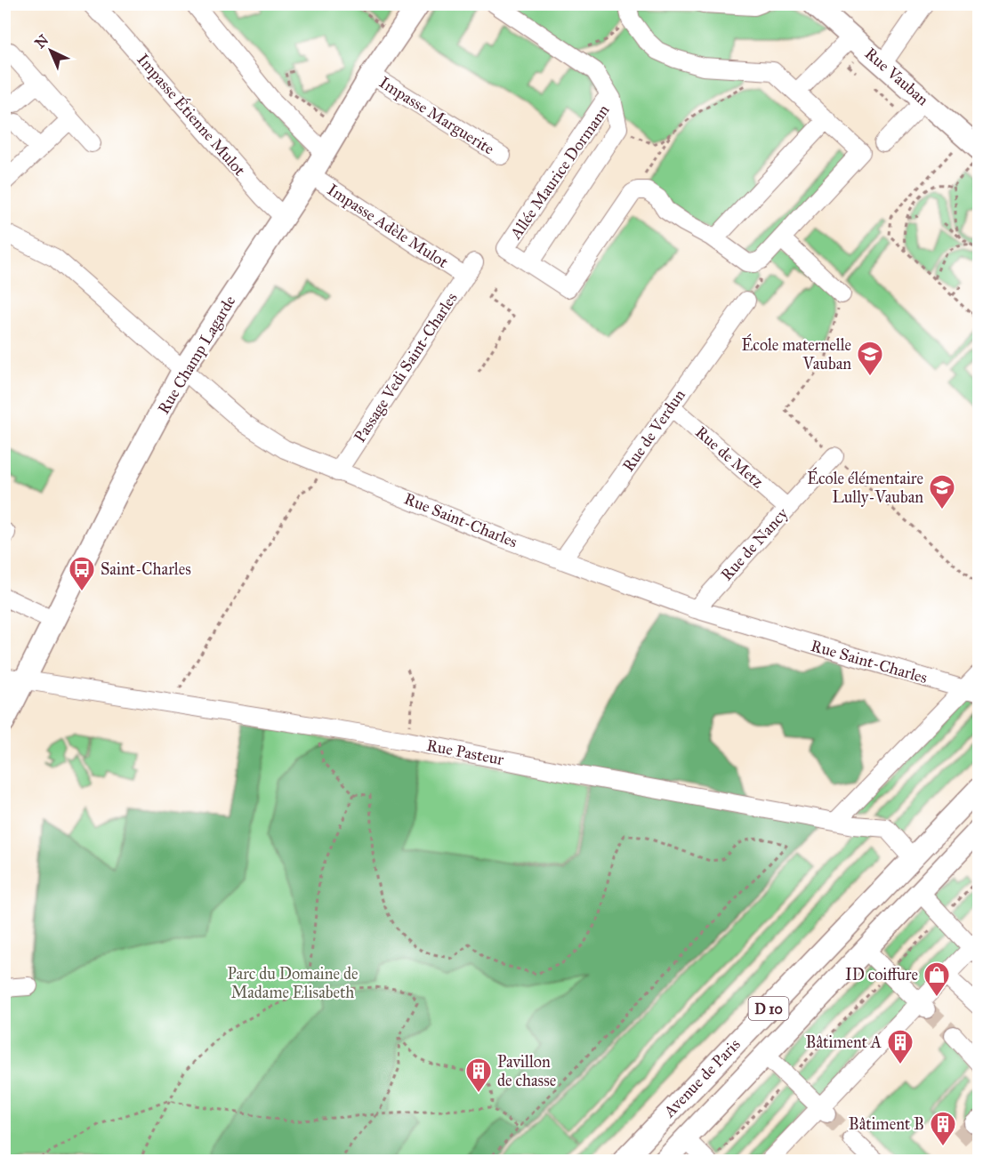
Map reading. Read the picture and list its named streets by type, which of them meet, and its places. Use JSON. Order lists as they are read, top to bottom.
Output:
{
  "streets": {
    "main road": [
      "Rue Vauban",
      "Rue Champ Lagarde",
      "D 10",
      "Avenue de Paris"
    ],
    "street": [
      "Impasse Étienne Mulot",
      "Impasse Marguerite",
      "Allée Maurice Dormann",
      "Impasse Adèle Mulot",
      "Passage Vedi Saint-Charles",
      "Rue de Verdun",
      "Rue de Metz",
      "Rue Saint-Charles",
      "Rue de Nancy",
      "Rue Pasteur"
    ]
  },
  "crossings": [
    ["Impasse Étienne Mulot", "Rue Champ Lagarde"],
    ["Impasse Marguerite", "Rue Champ Lagarde"],
    ["Impasse Adèle Mulot", "Rue Champ Lagarde"],
    ["Impasse Adèle Mulot", "Passage Vedi Saint-Charles"],
    ["Rue Champ Lagarde", "Rue Saint-Charles"],
    ["Rue Champ Lagarde", "Rue Pasteur"],
    ["Passage Vedi Saint-Charles", "Rue Saint-Charles"],
    ["Rue de Verdun", "Rue de Metz"],
    ["Rue de Verdun", "Rue Saint-Charles"],
    ["Rue de Metz", "Rue de Nancy"],
    ["Rue Saint-Charles", "Rue de Nancy"],
    ["Rue Pasteur", "Avenue de Paris"]
  ],
  "parks": ["Parc du Domaine de Madame Elisabeth"],
  "places": {
    "school or university": ["École maternelle Vauban", "École élémentaire Lully-Vauban"],
    "bus stop": ["Saint-Charles"],
    "shop": ["ID coiffure"],
    "building": ["Bâtiment A", "Pavillon de chasse", "Bâtiment B"]
  },
  "north": "top left"
}
